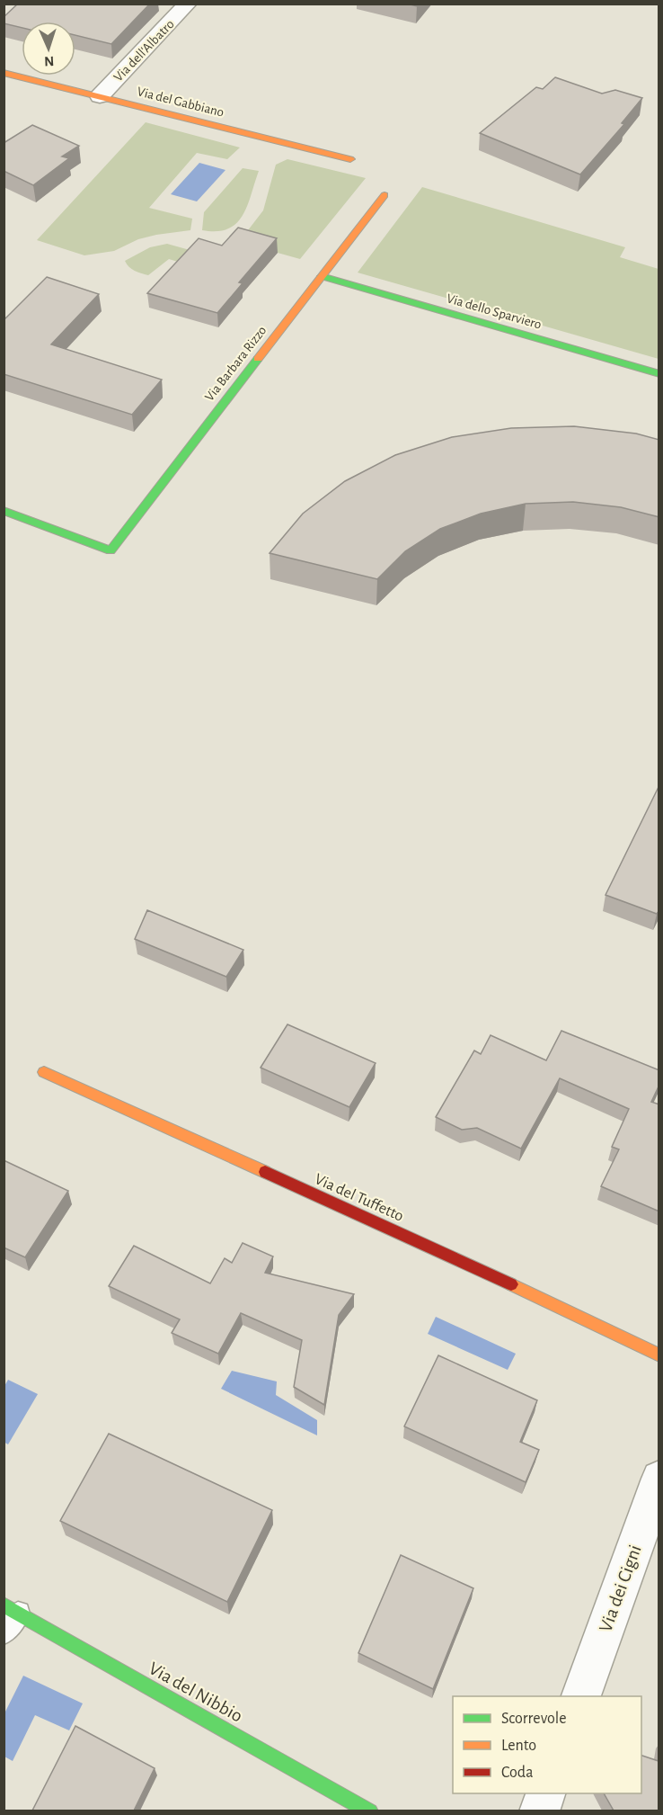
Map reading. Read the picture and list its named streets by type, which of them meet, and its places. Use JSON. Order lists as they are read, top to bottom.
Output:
{
  "streets": {
    "street": [
      "Via dell'Albatro",
      "Via del Gabbiano",
      "Via dello Sparviero",
      "Via Barbara Rizzo",
      "Via del Tuffetto",
      "Via dei Cigni",
      "Via del Nibbio"
    ]
  },
  "crossings": [
    ["Via dell'Albatro", "Via del Gabbiano"],
    ["Via dello Sparviero", "Via Barbara Rizzo"]
  ],
  "legend": ["Scorrevole", "Lento", "Coda"],
  "north": "bottom"
}
